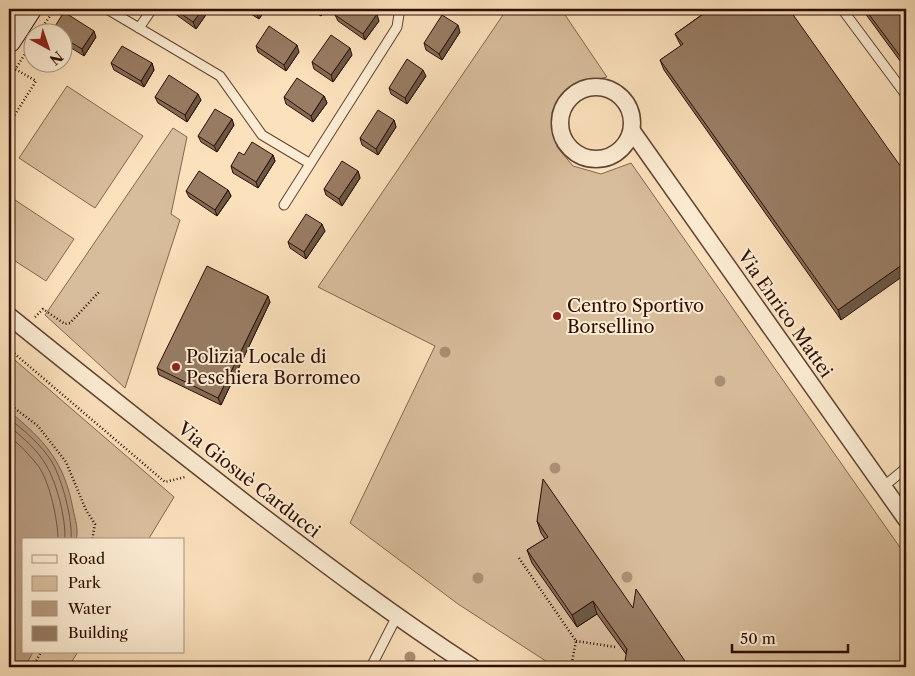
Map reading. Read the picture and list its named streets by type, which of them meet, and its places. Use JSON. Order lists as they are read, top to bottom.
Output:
{
  "streets": {
    "street": ["Via Enrico Mattei", "Via Giosuè Carducci"]
  },
  "places": ["Centro Sportivo Borsellino", "Polizia Locale di Peschiera Borromeo"],
  "legend": [
    "Road",
    "Park",
    "Water",
    "Building"
  ],
  "scale_bar": "50 m",
  "north": "bottom right"
}
